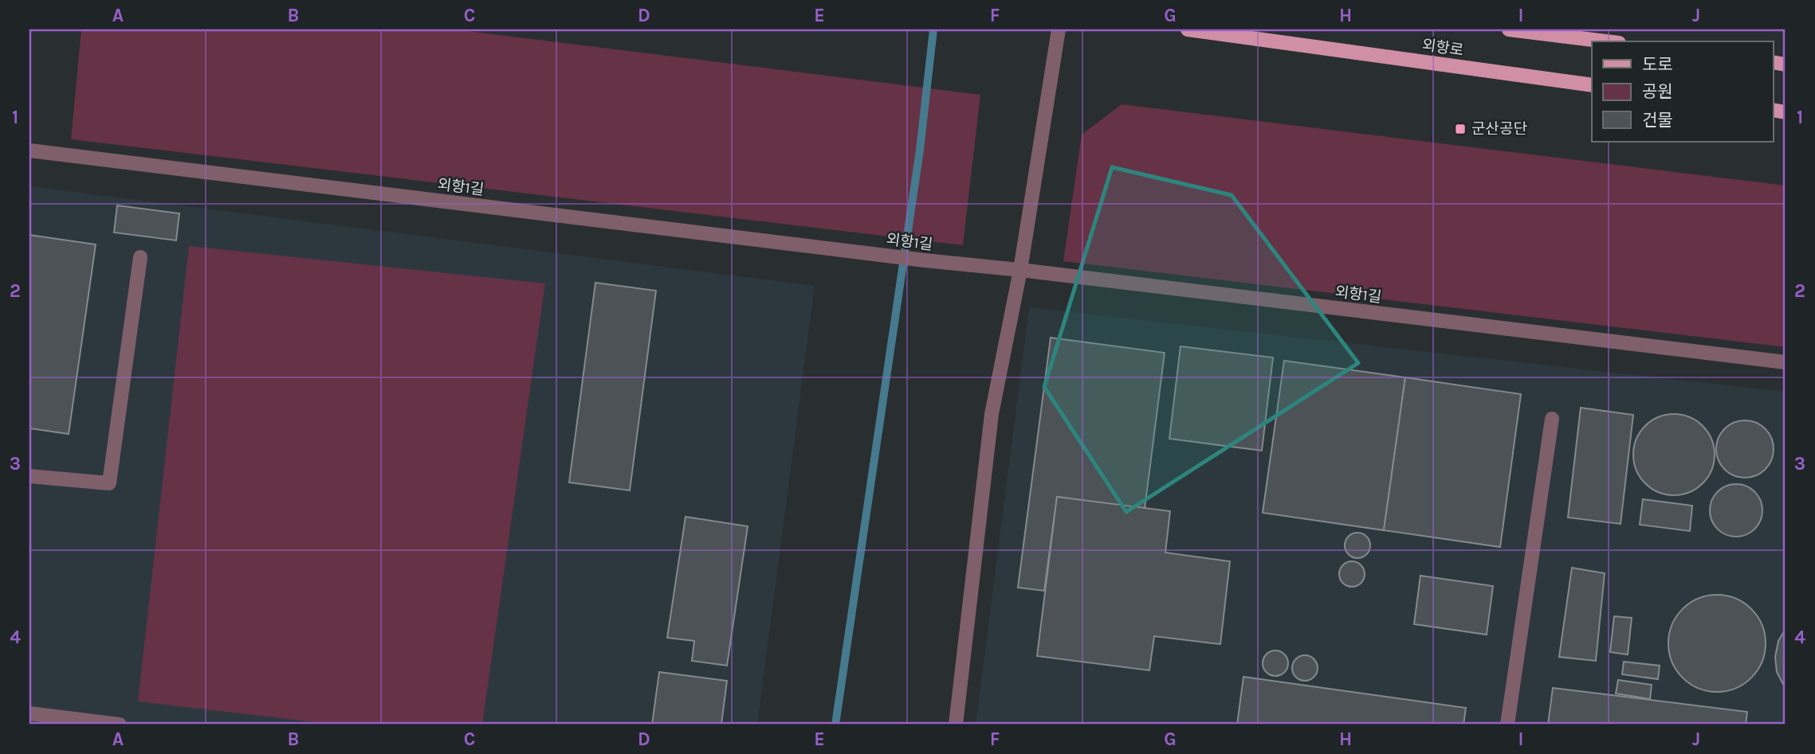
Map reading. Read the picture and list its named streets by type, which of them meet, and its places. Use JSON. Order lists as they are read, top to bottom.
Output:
{
  "streets": {
    "main road": ["외항로"],
    "lane": ["외항1길"]
  },
  "places": {
    "transit": ["군산공단"]
  },
  "legend": ["도로", "공원", "건물"],
  "grid": {
    "columns": [
      "A",
      "B",
      "C",
      "D",
      "E",
      "F",
      "G",
      "H",
      "I",
      "J"
    ],
    "rows": [
      "1",
      "2",
      "3",
      "4"
    ]
  }
}
